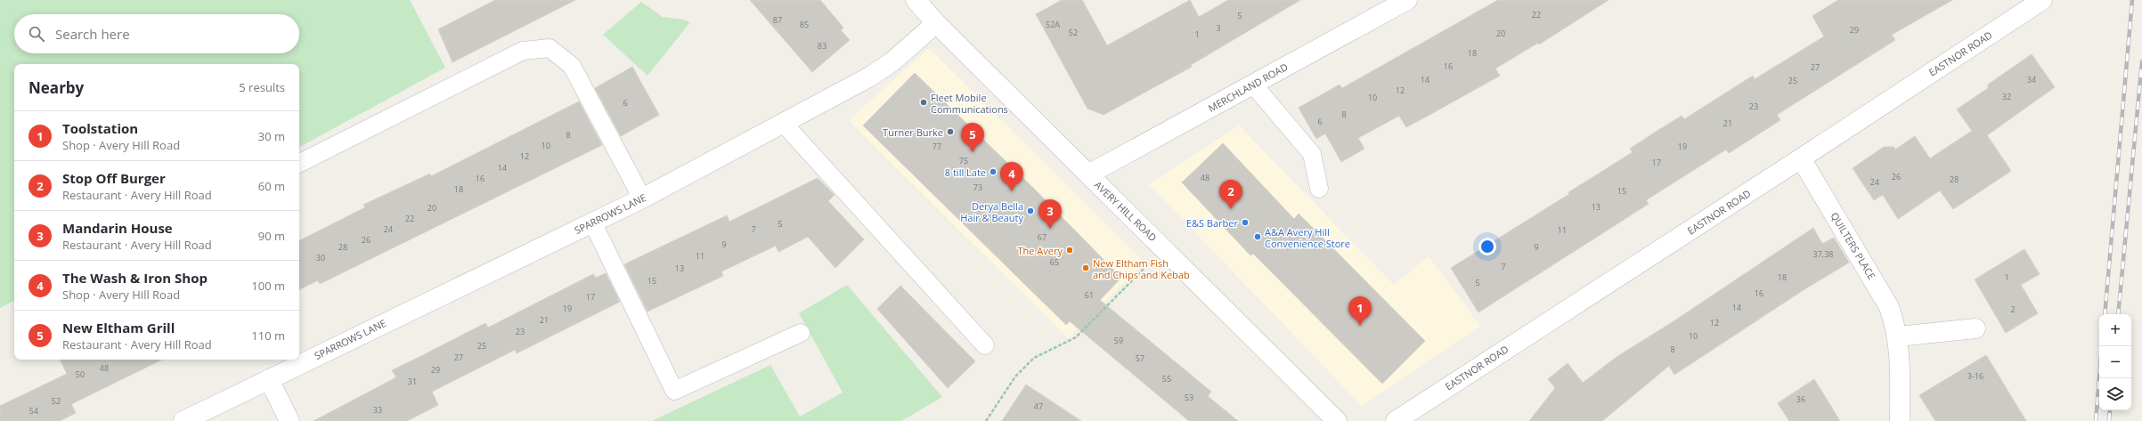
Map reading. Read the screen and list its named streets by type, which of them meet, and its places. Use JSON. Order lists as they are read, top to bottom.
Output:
{
  "streets": {
    "street": [
      "EASTNOR ROAD",
      "MERCHLAND ROAD",
      "AVERY HILL ROAD",
      "SPARROWS LANE",
      "QUILTERS PLACE"
    ]
  },
  "crossings": [
    ["EASTNOR ROAD", "QUILTERS PLACE"],
    ["MERCHLAND ROAD", "AVERY HILL ROAD"],
    ["AVERY HILL ROAD", "SPARROWS LANE"]
  ],
  "places": [
    "Fleet Mobile Communications",
    "Turner Burke",
    "8 till Late",
    "Derya Bella Hair & Beauty",
    "E&S Barber",
    "A&A Avery Hill Convenience Store",
    "The Avery",
    "New Eltham Fish and Chips and Kebab"
  ],
  "house_numbers": [
    "22",
    "5",
    "87",
    "85",
    "52A",
    "3",
    "29",
    "52",
    "20",
    "1",
    "83",
    "18",
    "16",
    "27",
    "14",
    "34",
    "25",
    "12",
    "32",
    "10",
    "6",
    "23",
    "8",
    "6",
    "21",
    "8",
    "10",
    "77",
    "19",
    "12",
    "75",
    "17",
    "14",
    "26",
    "48",
    "16",
    "28",
    "24",
    "73",
    "18",
    "15",
    "13",
    "20",
    "22",
    "5",
    "24",
    "7",
    "11",
    "67",
    "26",
    "9",
    "28",
    "9",
    "37,38",
    "11",
    "30",
    "65",
    "7",
    "13",
    "18",
    "1",
    "15",
    "5",
    "16",
    "61",
    "17",
    "14",
    "19",
    "2",
    "21",
    "12",
    "23",
    "10",
    "59",
    "25",
    "8",
    "27",
    "57",
    "48",
    "29",
    "50",
    "3-16",
    "55",
    "31",
    "53",
    "36",
    "52",
    "47",
    "33",
    "54"
  ],
  "page": {
    "search": "Search here",
    "heading": ["Nearby", "5 results"],
    "list": [
      {
        "mark": "1",
        "name": "Toolstation",
        "note": "Shop · Avery Hill Road",
        "value": "30 m"
      },
      {
        "mark": "2",
        "name": "Stop Off Burger",
        "note": "Restaurant · Avery Hill Road",
        "value": "60 m"
      },
      {
        "mark": "3",
        "name": "Mandarin House",
        "note": "Restaurant · Avery Hill Road",
        "value": "90 m"
      },
      {
        "mark": "4",
        "name": "The Wash & Iron Shop",
        "note": "Shop · Avery Hill Road",
        "value": "100 m"
      },
      {
        "mark": "5",
        "name": "New Eltham Grill",
        "note": "Restaurant · Avery Hill Road",
        "value": "110 m"
      }
    ],
    "pins": [
      "5",
      "4",
      "2",
      "3",
      "1"
    ],
    "map_buttons": ["+", "−"]
  }
}
